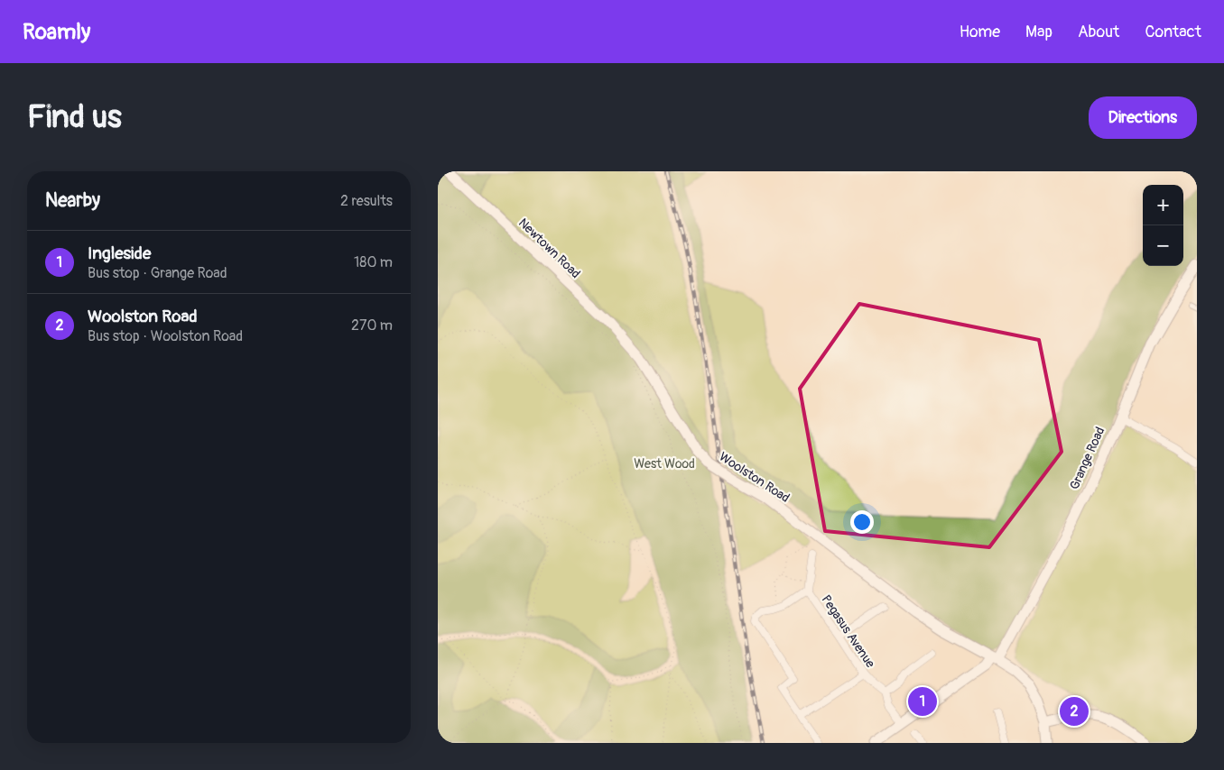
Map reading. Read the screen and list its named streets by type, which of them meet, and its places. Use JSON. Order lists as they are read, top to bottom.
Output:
{
  "streets": {
    "street": [
      "Newtown Road",
      "Grange Road",
      "Woolston Road",
      "Pegasus Avenue"
    ]
  },
  "crossings": [
    ["Newtown Road", "Woolston Road"],
    ["Grange Road", "Woolston Road"],
    ["Grange Road", "Pegasus Avenue"]
  ],
  "parks": ["West Wood"],
  "page": {
    "header": "Roamly",
    "nav": [
      "Home",
      "Map",
      "About",
      "Contact"
    ],
    "buttons": "Directions",
    "title": "Find us",
    "heading": ["Nearby", "2 results"],
    "map_buttons": ["+", "−"],
    "list": [
      {
        "mark": "1",
        "name": "Ingleside",
        "note": "Bus stop · Grange Road",
        "value": "180 m"
      },
      {
        "mark": "2",
        "name": "Woolston Road",
        "note": "Bus stop · Woolston Road",
        "value": "270 m"
      }
    ],
    "pins": ["1", "2"]
  }
}
